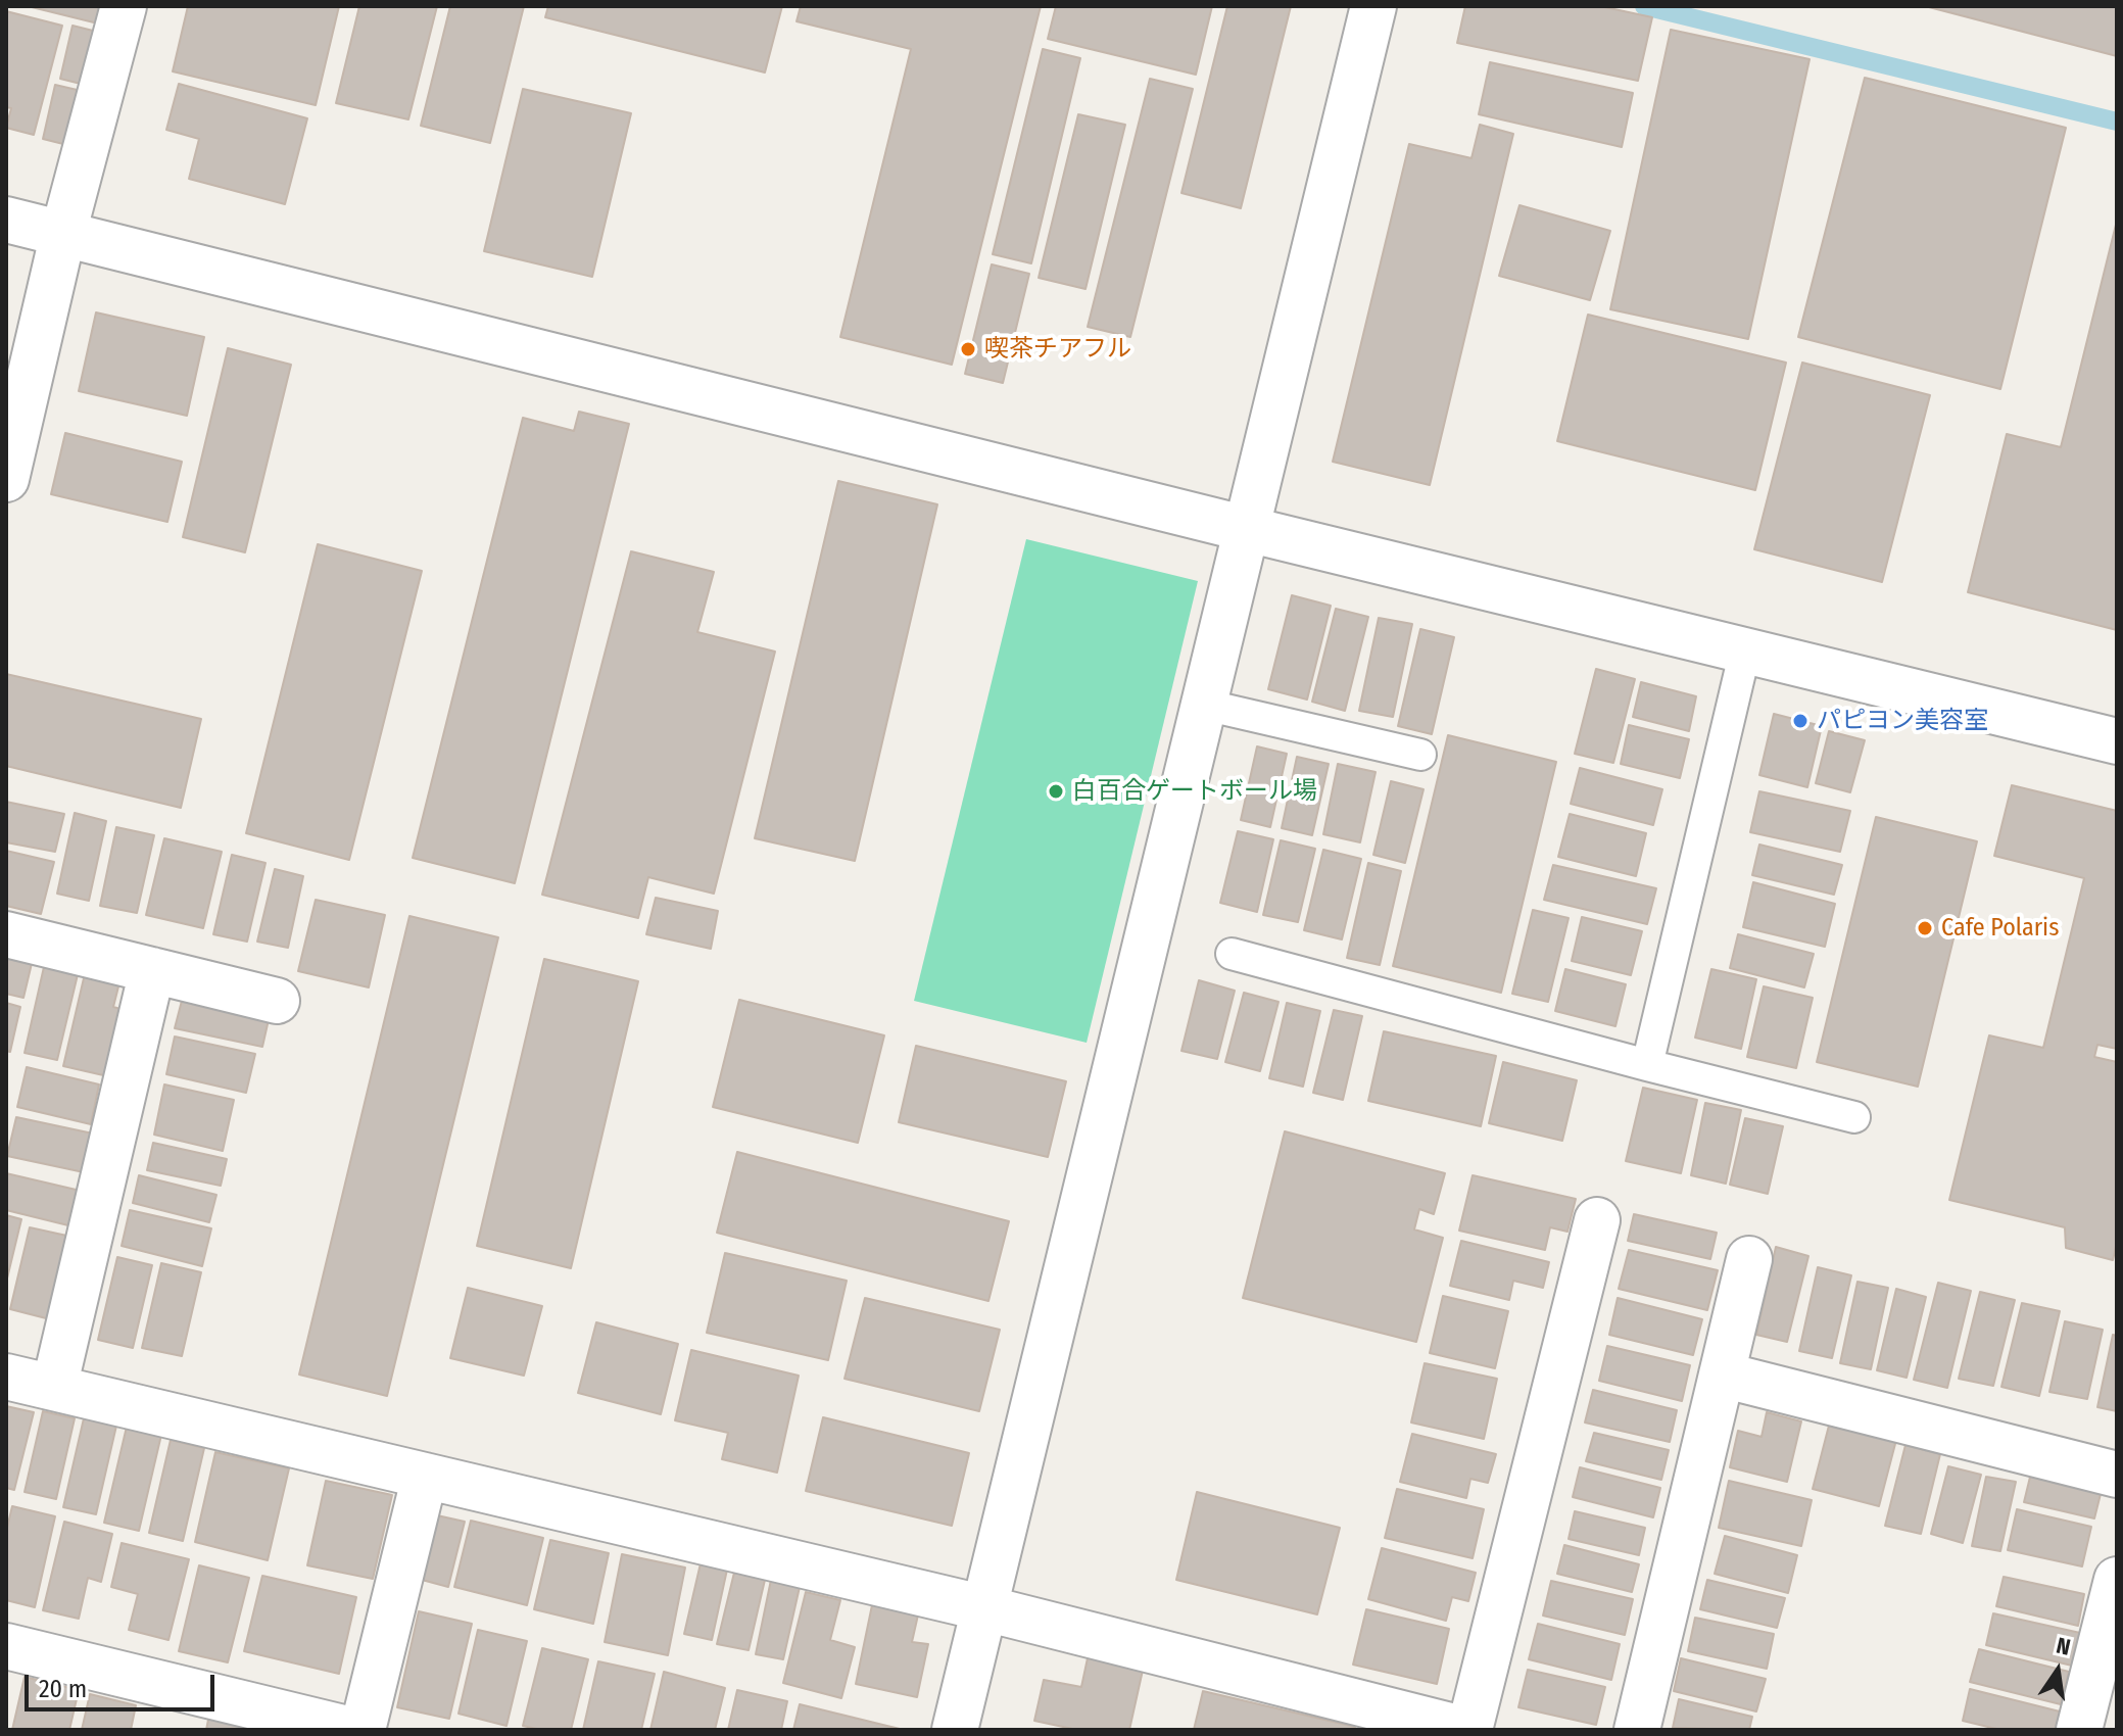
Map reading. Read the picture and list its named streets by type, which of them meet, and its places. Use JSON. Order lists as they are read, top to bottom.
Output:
{
  "places": [
    "喫茶チアフル",
    "パピヨン美容室",
    "白百合ゲートボール場",
    "Cafe Polaris"
  ],
  "scale_bar": "20 m",
  "north": "top"
}
